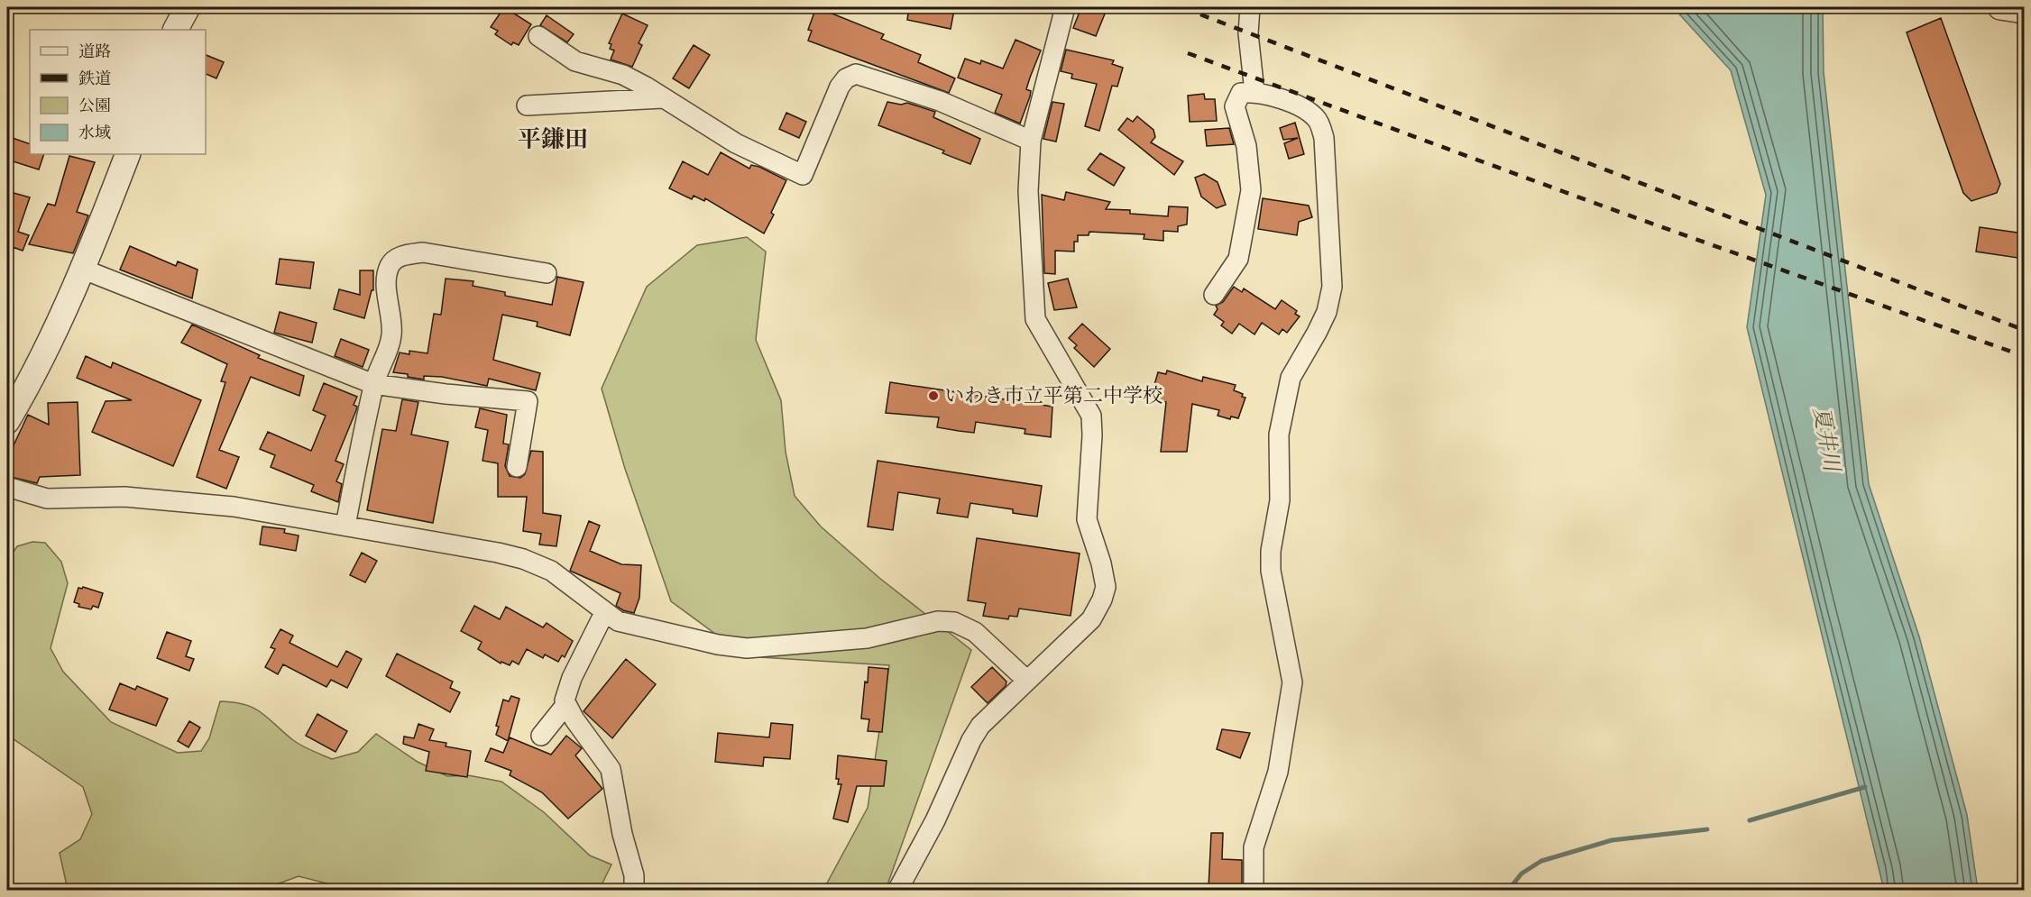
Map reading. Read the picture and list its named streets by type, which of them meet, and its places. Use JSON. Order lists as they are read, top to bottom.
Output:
{
  "districts": ["平鎌田"],
  "water": ["夏井川"],
  "places": ["いわき市立平第二中学校"],
  "legend": [
    "道路",
    "鉄道",
    "公園",
    "水域"
  ]
}
